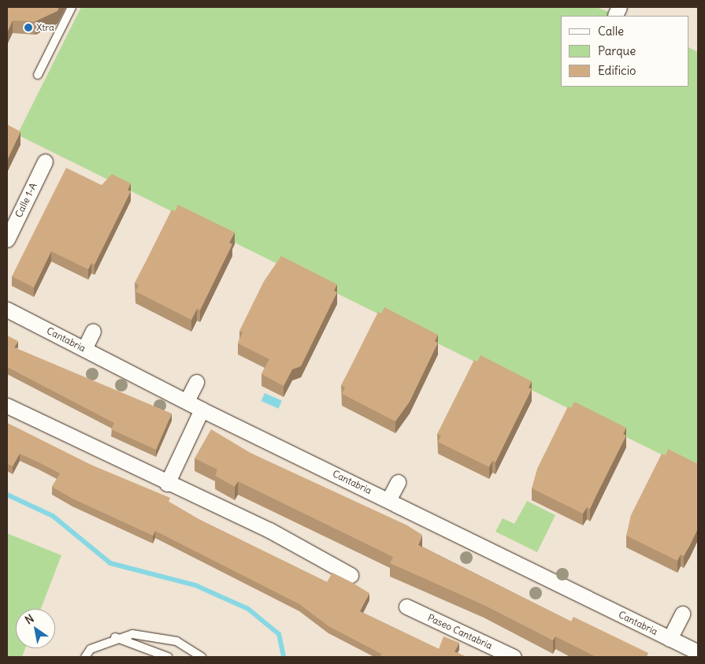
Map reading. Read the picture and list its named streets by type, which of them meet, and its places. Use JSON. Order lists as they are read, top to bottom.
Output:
{
  "streets": {
    "street": ["Calle 1-A", "Cantabria", "Paseo Cantabria"]
  },
  "places": ["Xtra"],
  "legend": ["Calle", "Parque", "Edificio"],
  "north": "top left"
}
